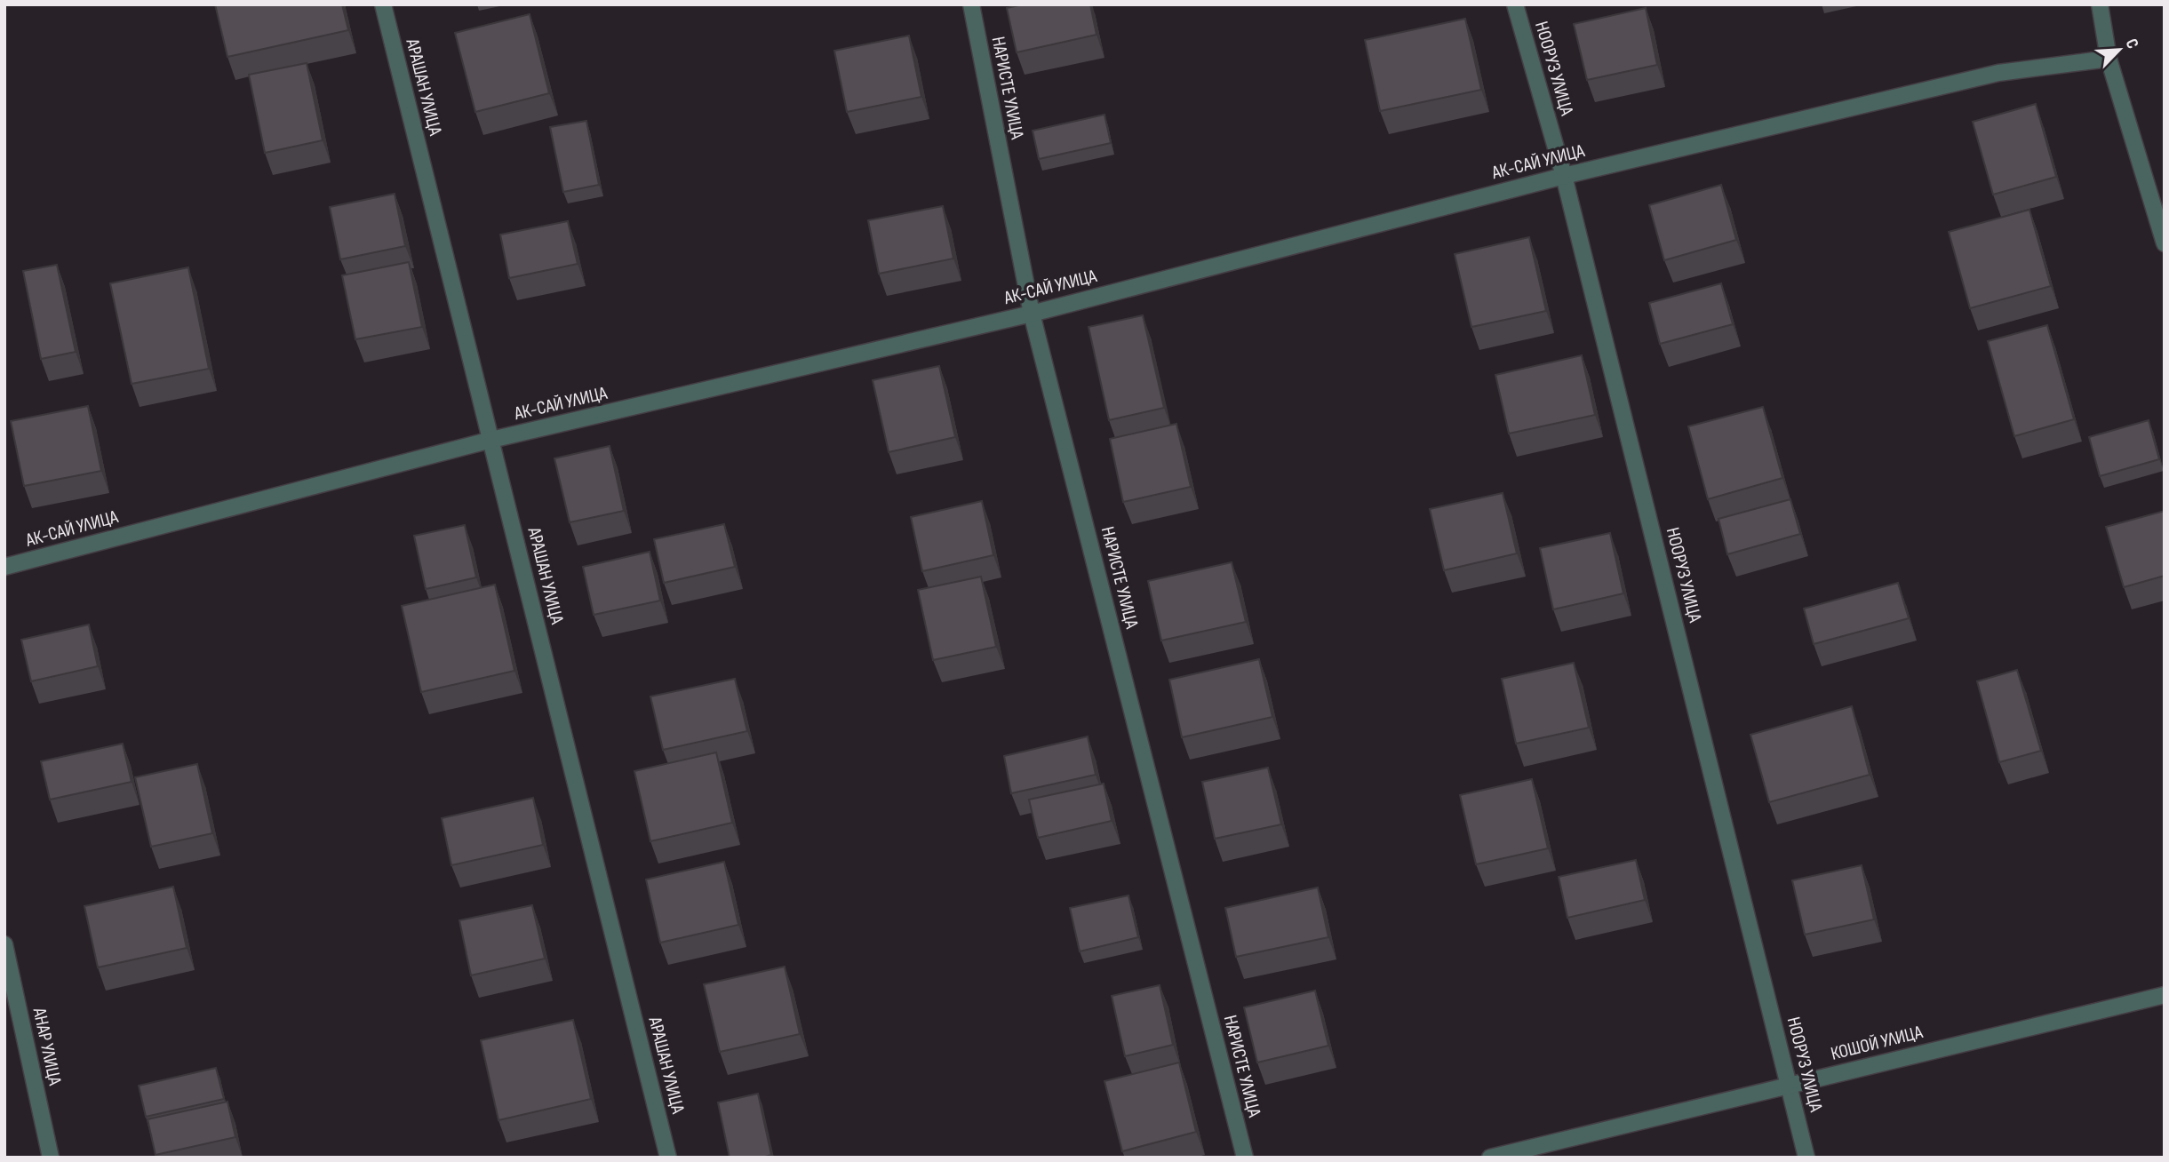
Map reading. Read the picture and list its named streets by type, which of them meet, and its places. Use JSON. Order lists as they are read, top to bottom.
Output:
{
  "streets": {
    "street": [
      "НООРУЗ УЛИЦА",
      "АРАШАН УЛИЦА",
      "НАРИСТЕ УЛИЦА",
      "АК-САЙ УЛИЦА",
      "КОШОЙ УЛИЦА",
      "АНАР УЛИЦА"
    ]
  },
  "crossings": [
    ["НООРУЗ УЛИЦА", "АК-САЙ УЛИЦА"],
    ["НООРУЗ УЛИЦА", "КОШОЙ УЛИЦА"],
    ["АРАШАН УЛИЦА", "АК-САЙ УЛИЦА"],
    ["НАРИСТЕ УЛИЦА", "АК-САЙ УЛИЦА"]
  ],
  "north": "top right"
}
